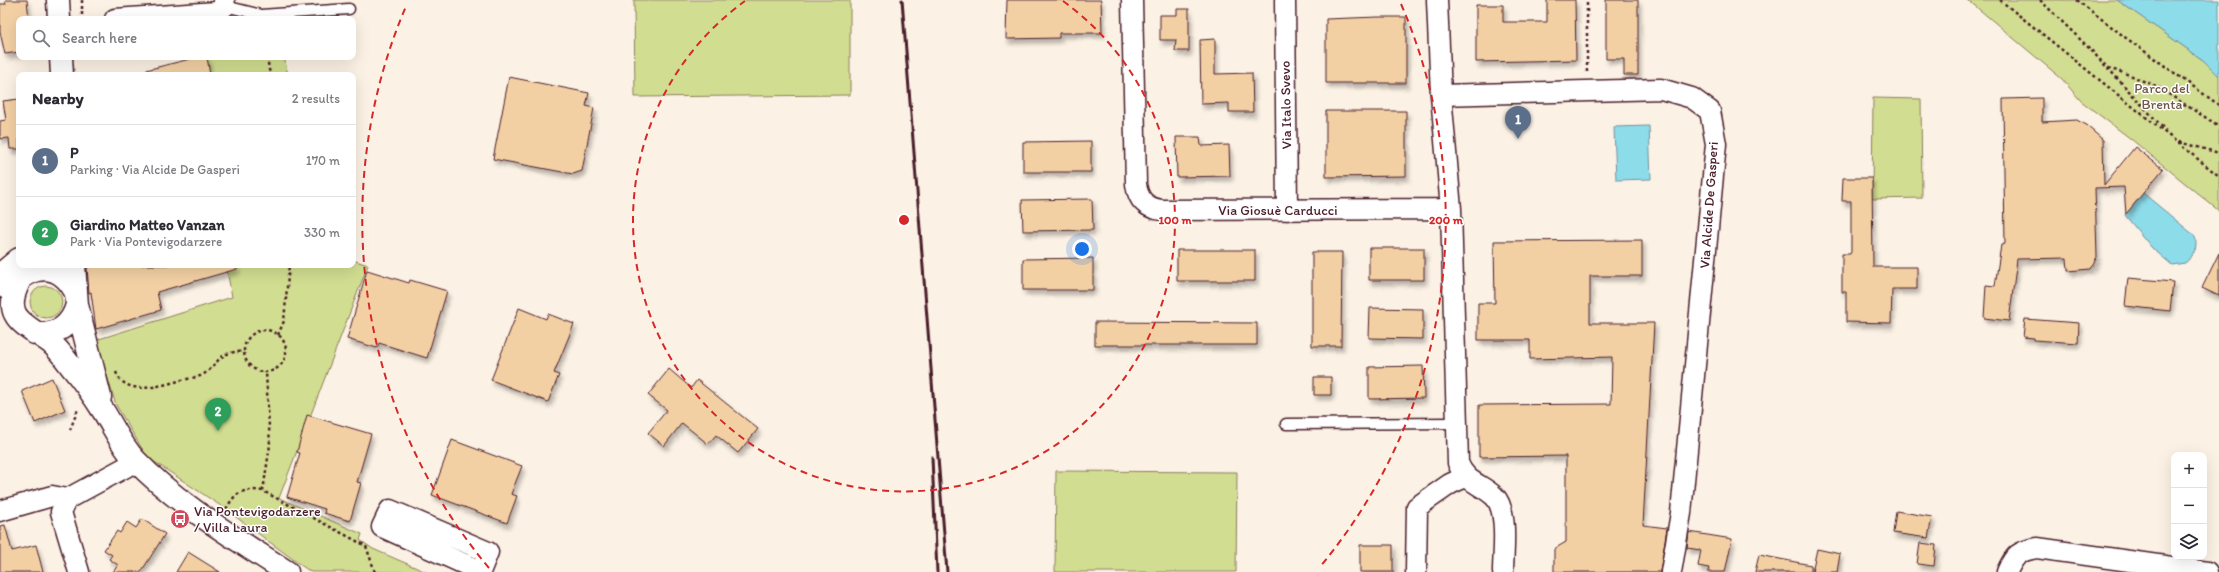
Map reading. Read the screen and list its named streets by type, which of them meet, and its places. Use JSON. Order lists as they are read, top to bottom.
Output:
{
  "streets": {
    "street": ["Via Italo Svevo", "Via Alcide De Gasperi", "Via Giosuè Carducci"]
  },
  "crossings": [
    ["Via Italo Svevo", "Via Giosuè Carducci"]
  ],
  "parks": ["Parco del Brenta"],
  "places": {
    "bus stop": ["Via Pontevigodarzere / Villa Laura"]
  },
  "page": {
    "search": "Search here",
    "heading": ["Nearby", "2 results"],
    "pins": ["1", "2"],
    "list": [
      {
        "mark": "1",
        "name": "P",
        "note": "Parking · Via Alcide De Gasperi",
        "value": "170 m"
      },
      {
        "mark": "2",
        "name": "Giardino Matteo Vanzan",
        "note": "Park · Via Pontevigodarzere",
        "value": "330 m"
      }
    ],
    "map_buttons": ["+", "−"]
  },
  "rings": ["100 m", "200 m"]
}
